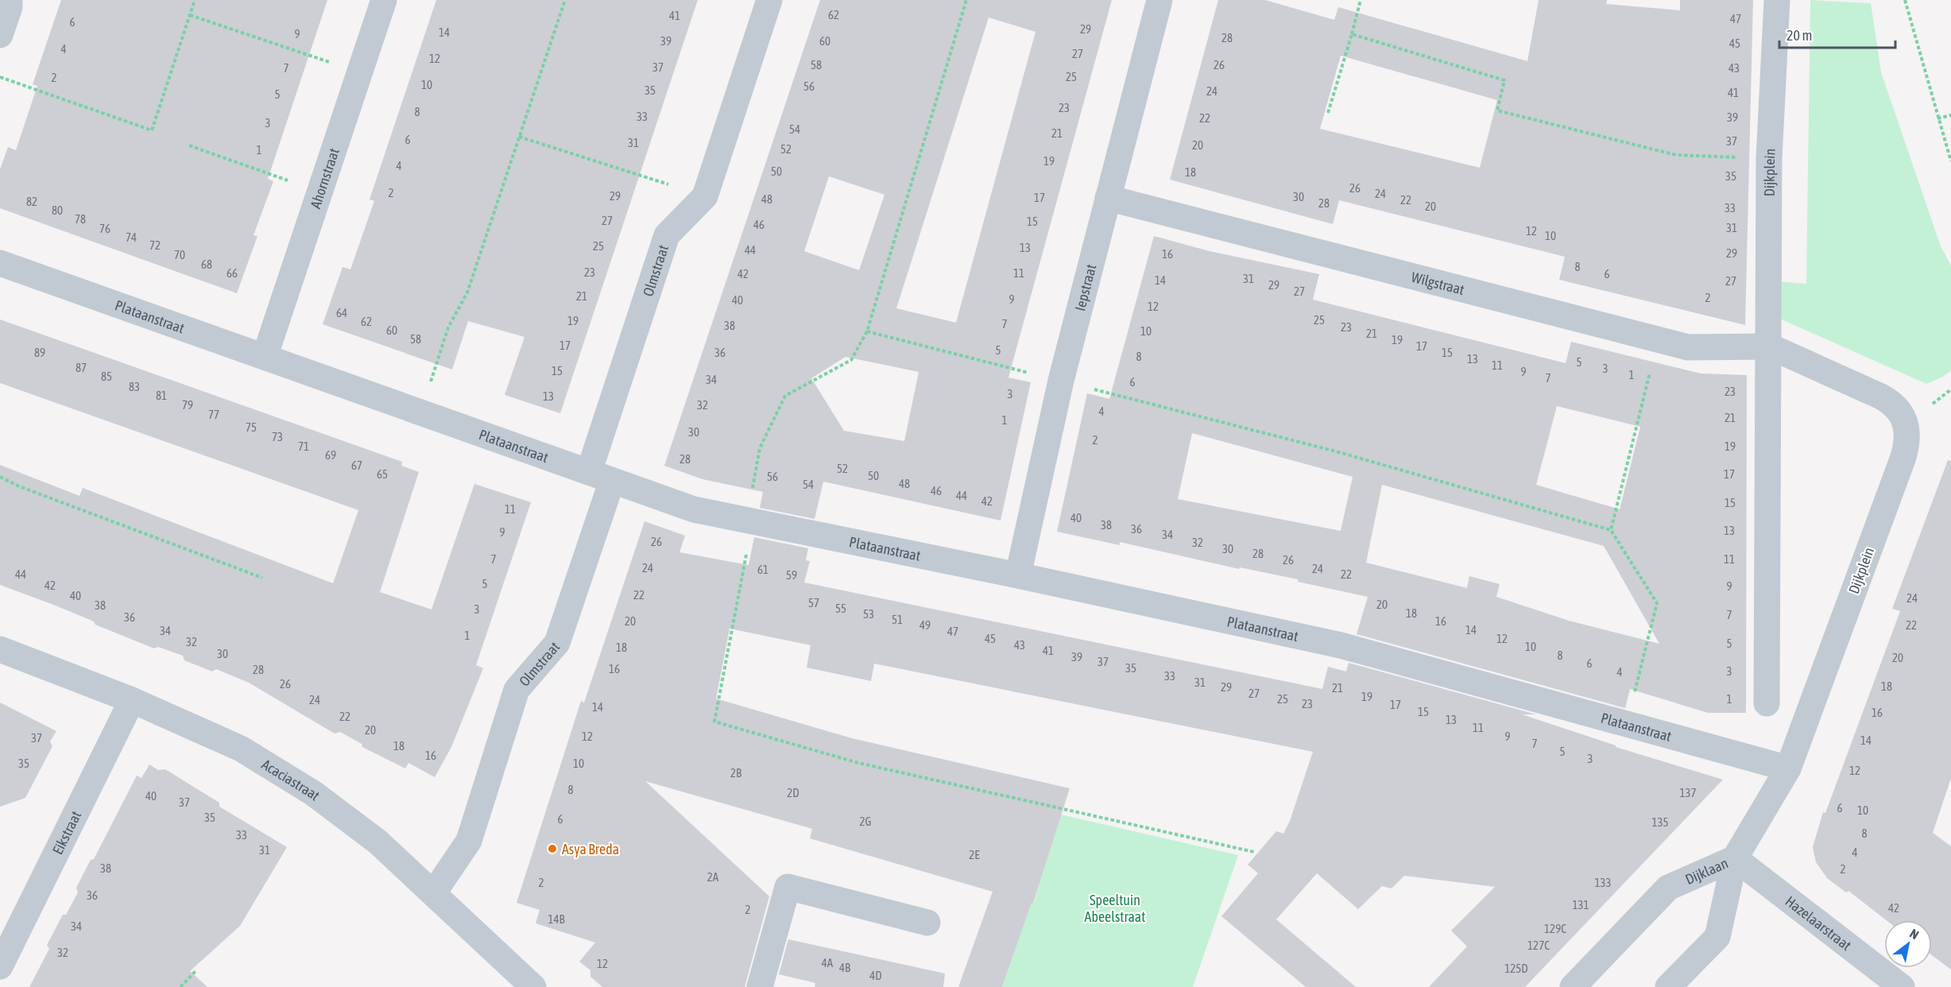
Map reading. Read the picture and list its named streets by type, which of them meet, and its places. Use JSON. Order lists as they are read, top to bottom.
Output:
{
  "streets": {
    "street": [
      "Dijkplein",
      "Ahornstraat",
      "Olmstraat",
      "Wilgstraat",
      "Iepstraat",
      "Plataanstraat",
      "Acaciastraat",
      "Eikstraat",
      "Dijklaan",
      "Hazelaarstraat"
    ]
  },
  "crossings": [
    ["Dijkplein", "Wilgstraat"],
    ["Dijkplein", "Plataanstraat"],
    ["Dijkplein", "Dijklaan"],
    ["Dijkplein", "Hazelaarstraat"],
    ["Ahornstraat", "Plataanstraat"],
    ["Olmstraat", "Plataanstraat"],
    ["Olmstraat", "Acaciastraat"],
    ["Wilgstraat", "Iepstraat"],
    ["Iepstraat", "Plataanstraat"],
    ["Acaciastraat", "Eikstraat"],
    ["Dijklaan", "Hazelaarstraat"]
  ],
  "parks": ["Speeltuin Abeelstraat"],
  "places": ["Asya Breda"],
  "house_numbers": [
    "62",
    "41",
    "47",
    "6",
    "29",
    "14",
    "9",
    "28",
    "39",
    "60",
    "45",
    "4",
    "27",
    "12",
    "58",
    "26",
    "37",
    "7",
    "43",
    "25",
    "2",
    "10",
    "56",
    "35",
    "24",
    "41",
    "5",
    "23",
    "8",
    "33",
    "39",
    "22",
    "3",
    "54",
    "21",
    "6",
    "37",
    "31",
    "20",
    "52",
    "1",
    "19",
    "4",
    "50",
    "18",
    "35",
    "26",
    "2",
    "24",
    "29",
    "30",
    "17",
    "48",
    "22",
    "82",
    "28",
    "20",
    "33",
    "80",
    "78",
    "27",
    "15",
    "46",
    "31",
    "76",
    "12",
    "10",
    "74",
    "72",
    "25",
    "13",
    "44",
    "29",
    "16",
    "70",
    "68",
    "8",
    "23",
    "66",
    "11",
    "42",
    "6",
    "31",
    "14",
    "27",
    "29",
    "27",
    "21",
    "2",
    "9",
    "40",
    "12",
    "64",
    "25",
    "19",
    "62",
    "7",
    "38",
    "23",
    "60",
    "10",
    "21",
    "58",
    "19",
    "17",
    "17",
    "5",
    "89",
    "36",
    "15",
    "8",
    "13",
    "5",
    "11",
    "87",
    "3",
    "15",
    "9",
    "1",
    "85",
    "7",
    "34",
    "6",
    "83",
    "23",
    "3",
    "81",
    "13",
    "79",
    "32",
    "4",
    "77",
    "21",
    "1",
    "75",
    "30",
    "73",
    "2",
    "71",
    "19",
    "69",
    "28",
    "67",
    "52",
    "65",
    "17",
    "50",
    "56",
    "48",
    "54",
    "46",
    "44",
    "42",
    "15",
    "11",
    "40",
    "38",
    "36",
    "13",
    "9",
    "34",
    "26",
    "32",
    "30",
    "28",
    "7",
    "11",
    "26",
    "24",
    "24",
    "61",
    "44",
    "22",
    "59",
    "5",
    "42",
    "9",
    "22",
    "40",
    "24",
    "57",
    "20",
    "38",
    "55",
    "3",
    "18",
    "53",
    "7",
    "36",
    "51",
    "20",
    "16",
    "49",
    "22",
    "14",
    "34",
    "47",
    "1",
    "45",
    "12",
    "32",
    "5",
    "43",
    "10",
    "18",
    "41",
    "30",
    "8",
    "39",
    "20",
    "37",
    "6",
    "35",
    "16",
    "28",
    "3",
    "4",
    "33",
    "31",
    "26",
    "18",
    "29",
    "21",
    "27",
    "19",
    "25",
    "1",
    "24",
    "23",
    "17",
    "14",
    "15",
    "16",
    "22",
    "13",
    "11",
    "20",
    "12",
    "9",
    "37",
    "14",
    "7",
    "18",
    "5",
    "16",
    "3",
    "35",
    "10",
    "12",
    "2B",
    "8",
    "2D",
    "137",
    "40",
    "37",
    "6",
    "10",
    "35",
    "6",
    "2G",
    "135",
    "8",
    "33",
    "31",
    "4",
    "2E",
    "38",
    "2",
    "2A",
    "2",
    "133",
    "36",
    "131",
    "42",
    "2",
    "14B",
    "34",
    "129C",
    "127C",
    "32",
    "4A",
    "12",
    "4B",
    "125D",
    "4D"
  ],
  "scale_bar": "20 m",
  "north": "top right"
}
